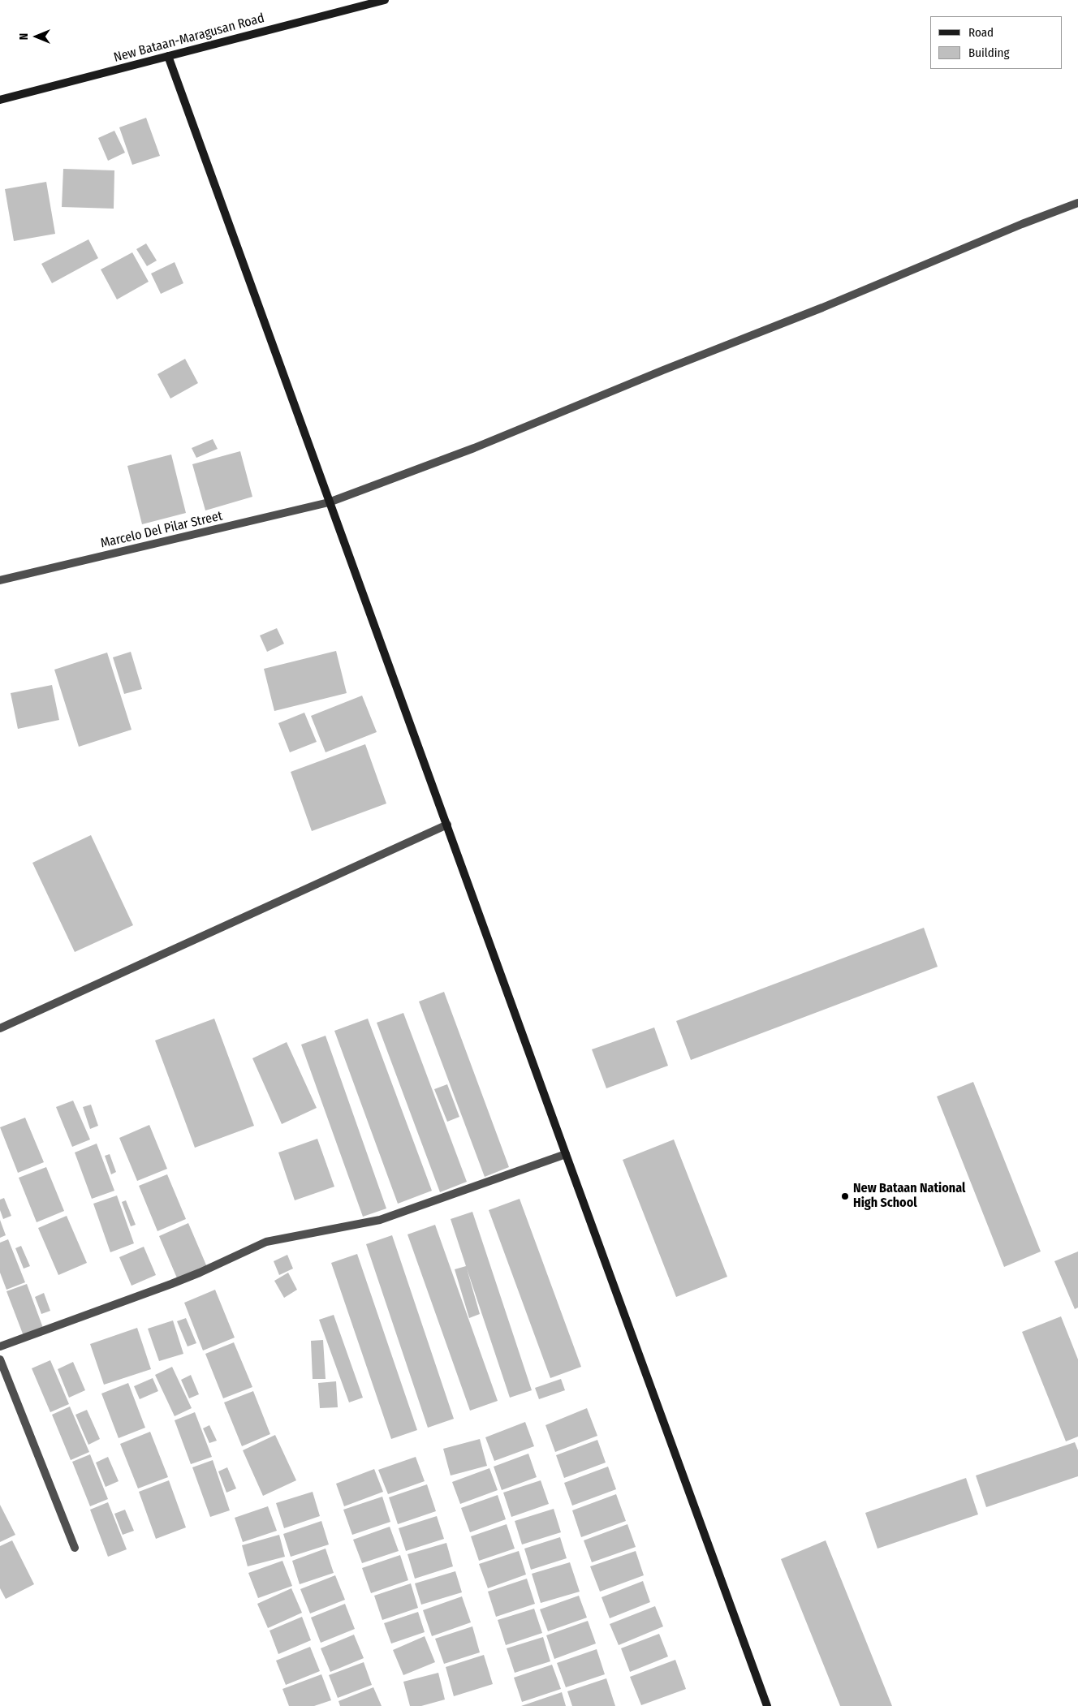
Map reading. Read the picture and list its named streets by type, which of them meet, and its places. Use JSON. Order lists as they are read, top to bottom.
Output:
{
  "streets": {
    "street": ["New Bataan-Maragusan Road", "Marcelo Del Pilar Street"]
  },
  "places": ["New Bataan National High School"],
  "legend": ["Road", "Building"],
  "north": "left"
}
